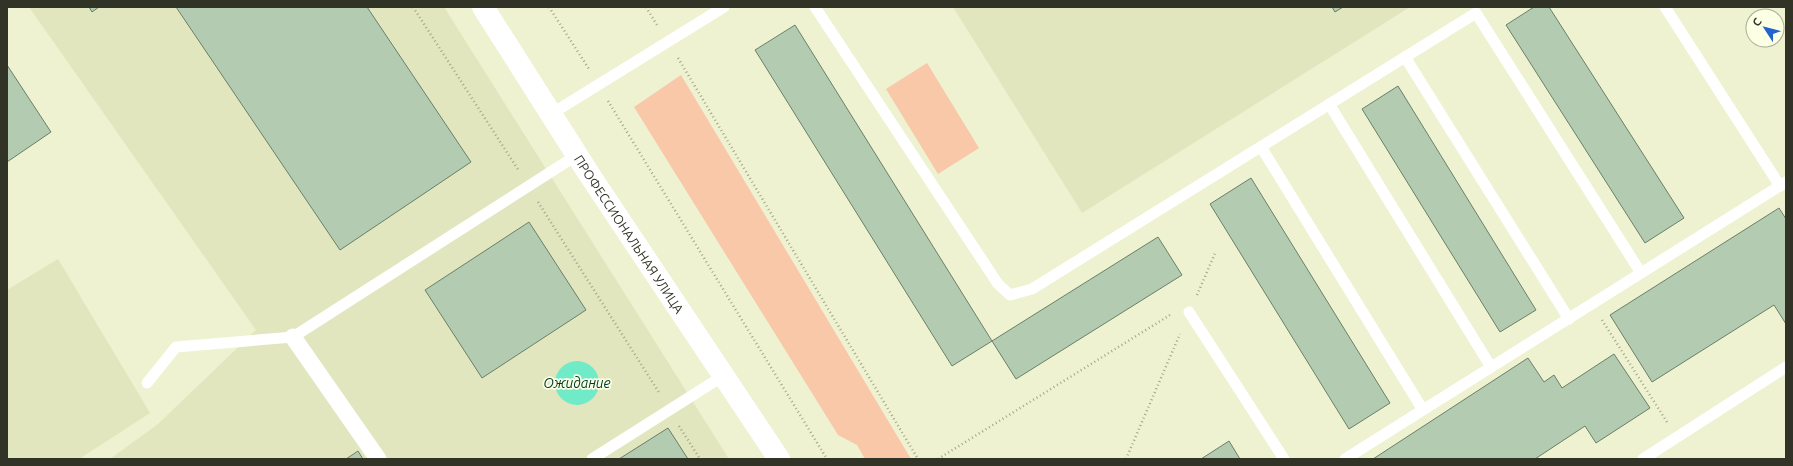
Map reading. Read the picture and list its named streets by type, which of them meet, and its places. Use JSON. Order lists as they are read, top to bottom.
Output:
{
  "streets": {
    "main road": ["ПРОФЕССИОНАЛЬНАЯ УЛИЦА"]
  },
  "water": ["Ожидание"],
  "north": "top left"
}
